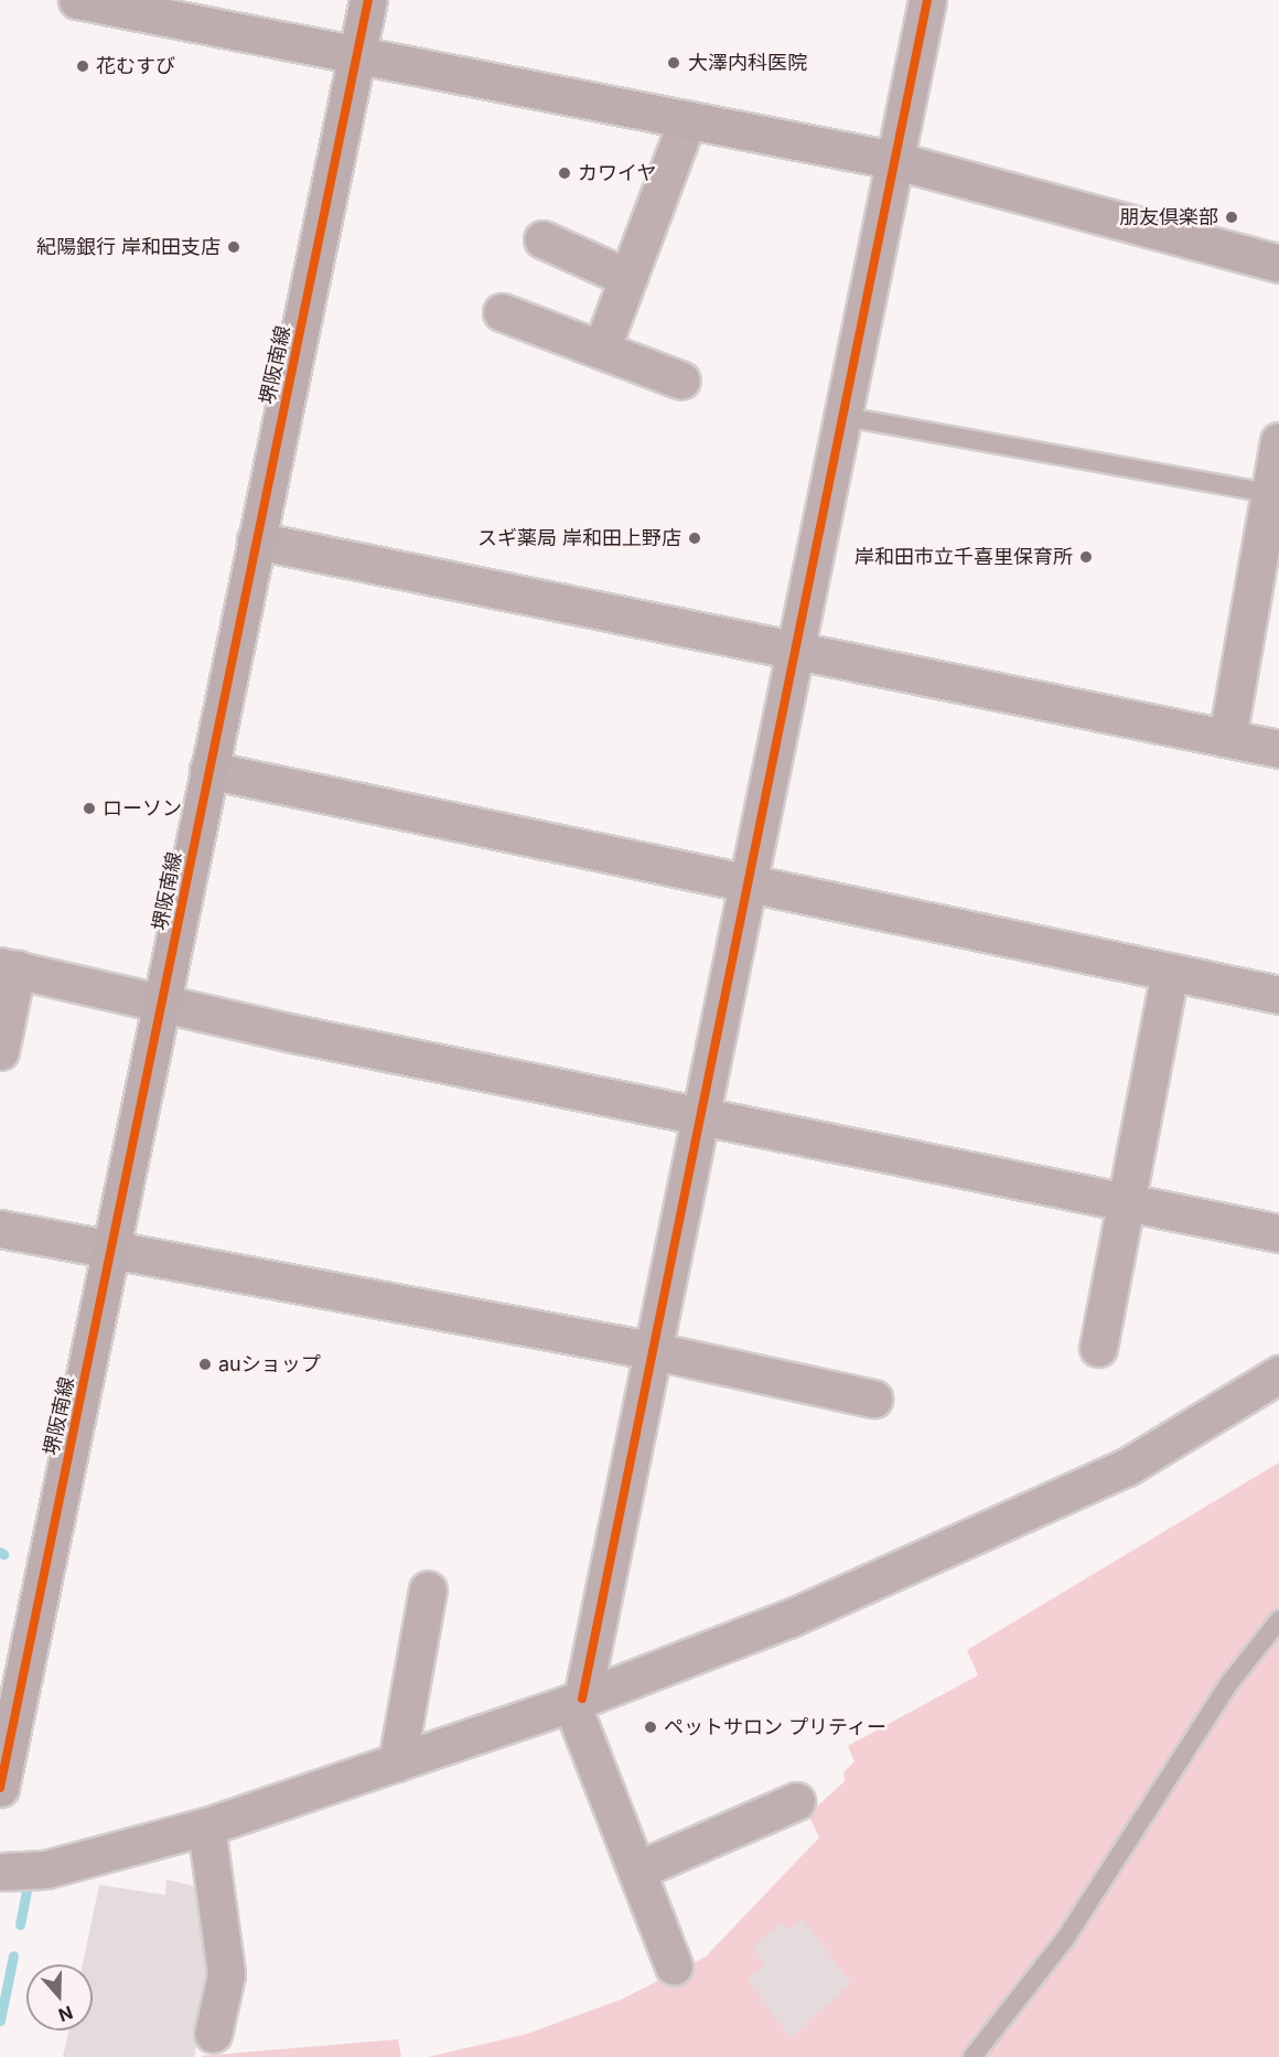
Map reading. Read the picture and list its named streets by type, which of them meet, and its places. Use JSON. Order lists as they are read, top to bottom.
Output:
{
  "streets": {
    "main road": ["堺阪南線"]
  },
  "places": [
    "大澤内科医院",
    "花むすび",
    "カワイヤ",
    "朋友倶楽部",
    "紀陽銀行 岸和田支店",
    "スギ薬局 岸和田上野店",
    "岸和田市立千喜里保育所",
    "ローソン",
    "auショップ",
    "ペットサロン プリティー"
  ],
  "north": "bottom"
}
